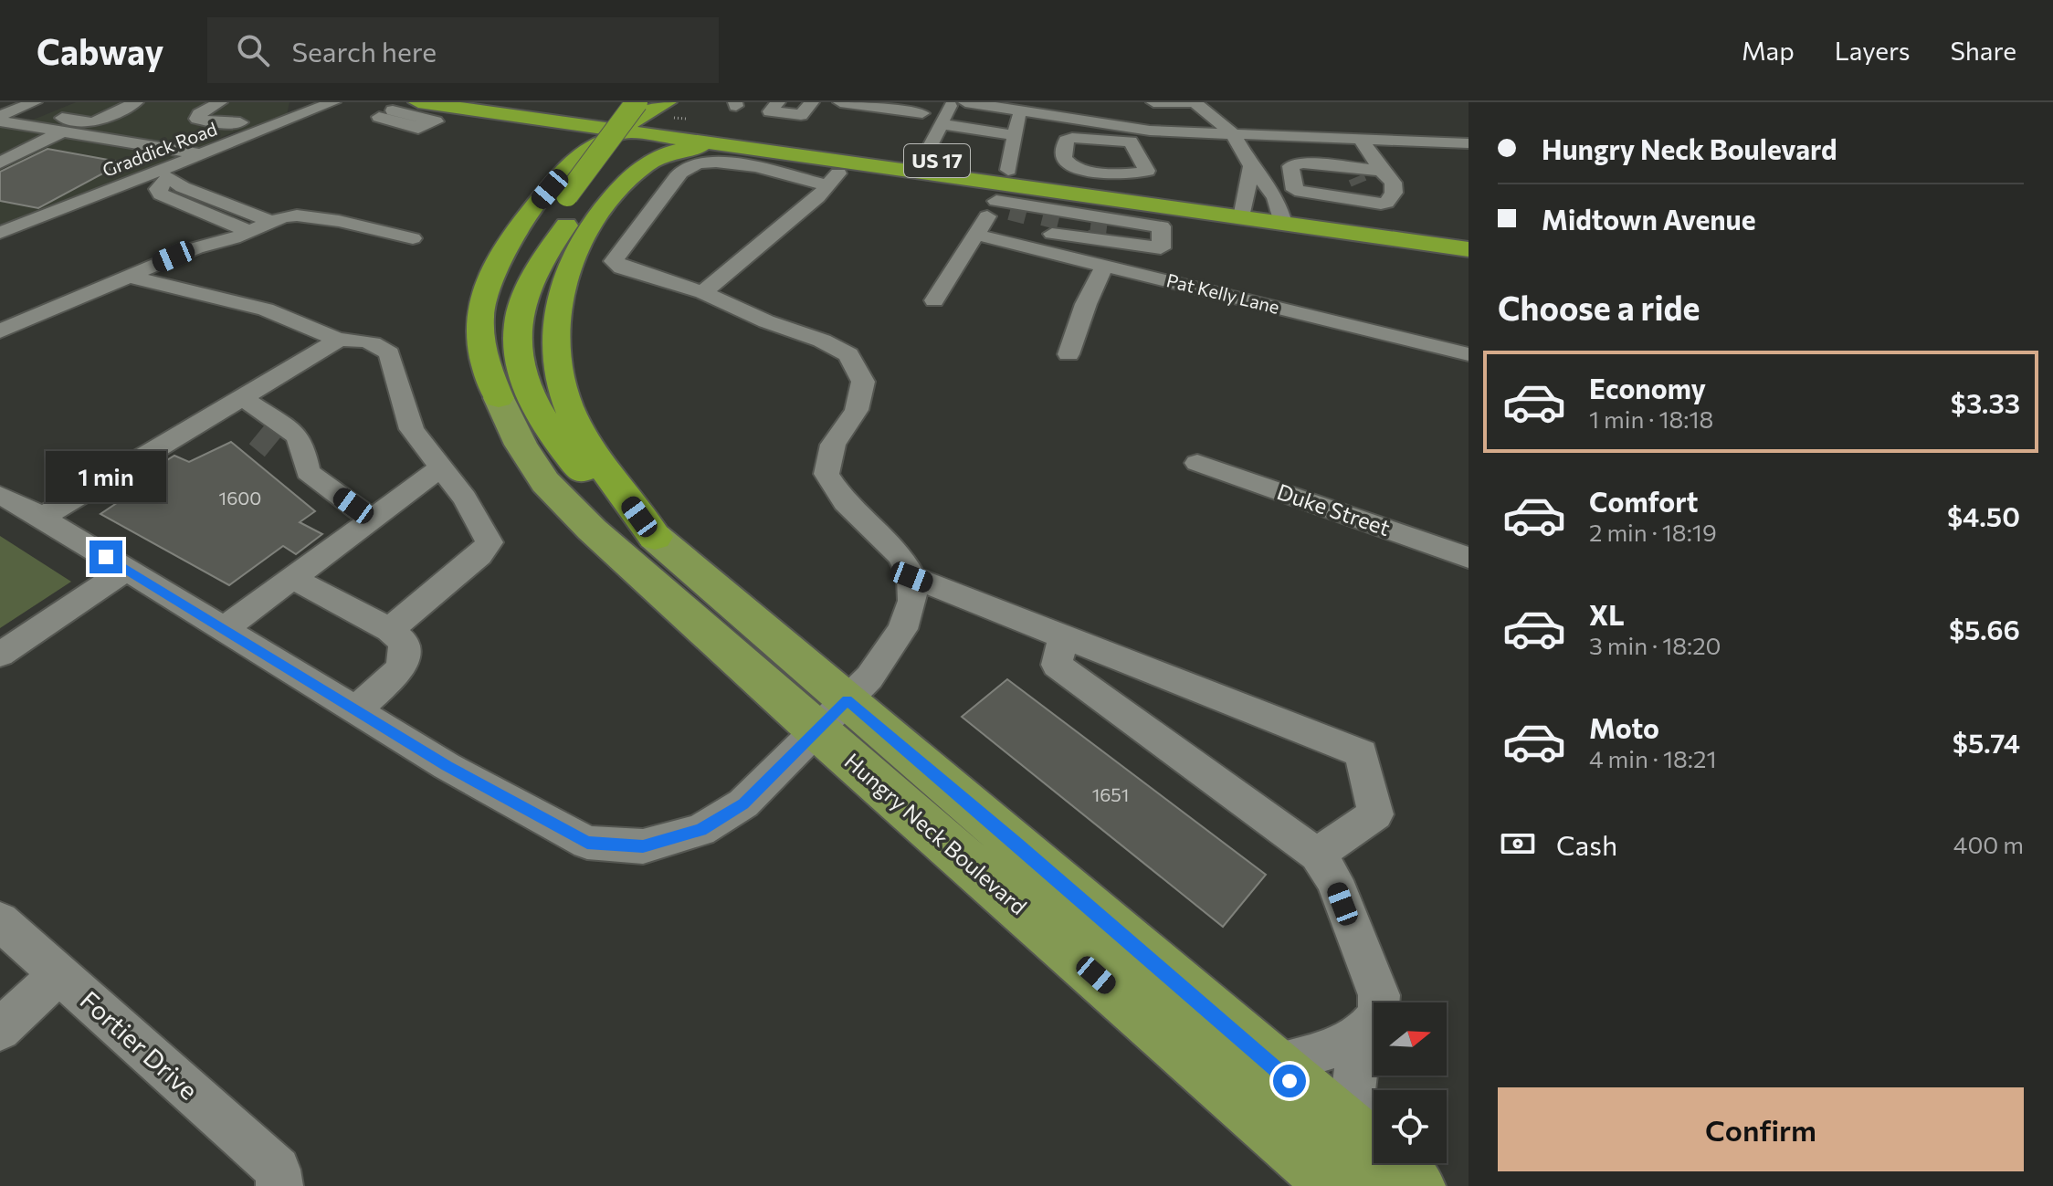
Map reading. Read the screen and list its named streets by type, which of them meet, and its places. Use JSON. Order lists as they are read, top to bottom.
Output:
{
  "streets": {
    "highway": ["US 17"],
    "main road": ["Hungry Neck Boulevard"],
    "street": [
      "Graddick Road",
      "Pat Kelly Lane",
      "Duke Street",
      "Fortier Drive"
    ]
  },
  "house_numbers": ["1600", "1651"],
  "north": "right",
  "page": {
    "header": "Cabway",
    "search": "Search here",
    "nav": ["Map", "Layers", "Share"],
    "banner": ["Hungry Neck Boulevard", "Midtown Avenue"],
    "heading": "Choose a ride",
    "list": [
      {
        "name": "Economy",
        "note": "1 min · 18:18",
        "value": "$3.33"
      },
      {
        "name": "Comfort",
        "note": "2 min · 18:19",
        "value": "$4.50"
      },
      {
        "name": "XL",
        "note": "3 min · 18:20",
        "value": "$5.66"
      },
      {
        "name": "Moto",
        "note": "4 min · 18:21",
        "value": "$5.74"
      }
    ],
    "bubble": "1 min",
    "pay": ["Cash", "400 m"],
    "buttons": "Confirm"
  }
}
